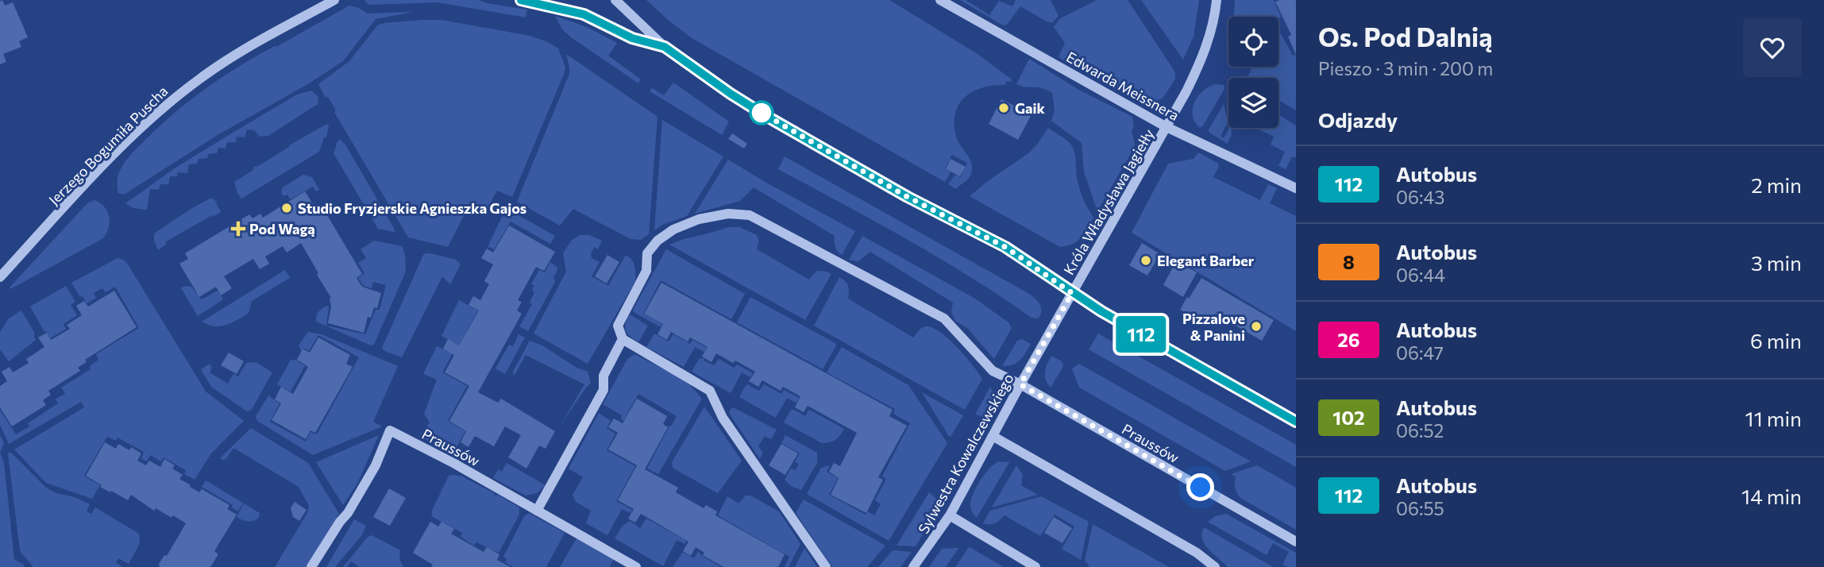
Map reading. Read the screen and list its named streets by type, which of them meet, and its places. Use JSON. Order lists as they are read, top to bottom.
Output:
{
  "streets": {
    "street": [
      "Edwarda Meissnera",
      "Jerzego Bogumiła Puscha",
      "Króla Władysława Jagiełły",
      "Praussów",
      "Sylwestra Kowalczewskiego"
    ]
  },
  "crossings": [
    ["Edwarda Meissnera", "Króla Władysława Jagiełły"],
    ["Króla Władysława Jagiełły", "Sylwestra Kowalczewskiego"],
    ["Praussów", "Sylwestra Kowalczewskiego"]
  ],
  "places": {
    "other": [
      "Gaik",
      "Studio Fryzjerskie Agnieszka Gajos",
      "Elegant Barber",
      "Pizzalove & Panini"
    ],
    "health": ["Pod Wagą"]
  },
  "lines": ["bus line 112"],
  "page": {
    "on_map": "112",
    "heading": [
      ["Os. Pod Dalnią", "Pieszo · 3 min · 200 m"],
      "Odjazdy"
    ],
    "list": [
      {
        "mark": "112",
        "name": "Autobus",
        "note": "06:43",
        "value": "2 min"
      },
      {
        "mark": "8",
        "name": "Autobus",
        "note": "06:44",
        "value": "3 min"
      },
      {
        "mark": "26",
        "name": "Autobus",
        "note": "06:47",
        "value": "6 min"
      },
      {
        "mark": "102",
        "name": "Autobus",
        "note": "06:52",
        "value": "11 min"
      },
      {
        "mark": "112",
        "name": "Autobus",
        "note": "06:55",
        "value": "14 min"
      }
    ]
  }
}
